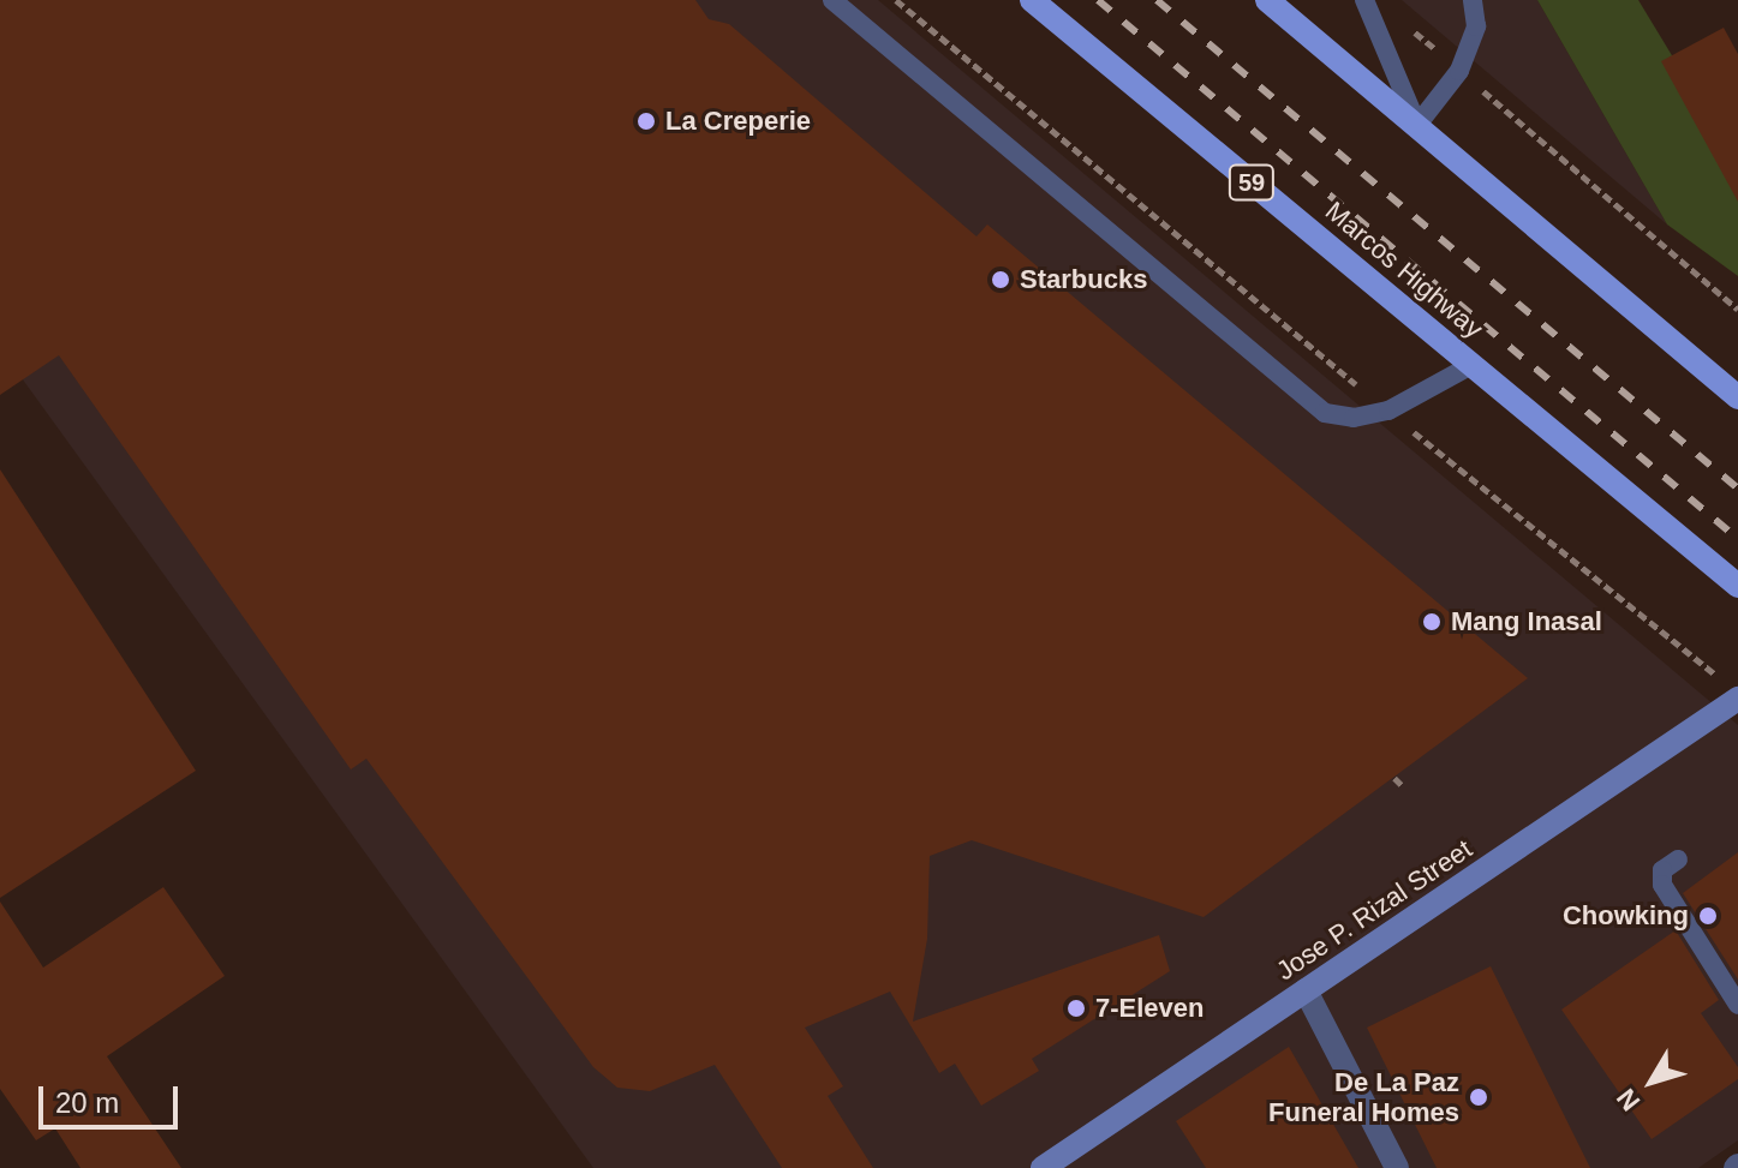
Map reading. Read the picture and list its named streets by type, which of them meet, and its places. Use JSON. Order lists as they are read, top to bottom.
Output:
{
  "streets": {
    "main road": ["59", "Marcos Highway"],
    "street": ["Jose P. Rizal Street"]
  },
  "places": [
    "La Creperie",
    "Starbucks",
    "Mang Inasal",
    "Chowking",
    "7-Eleven",
    "De La Paz Funeral Homes"
  ],
  "scale_bar": "20 m",
  "north": "bottom left"
}
